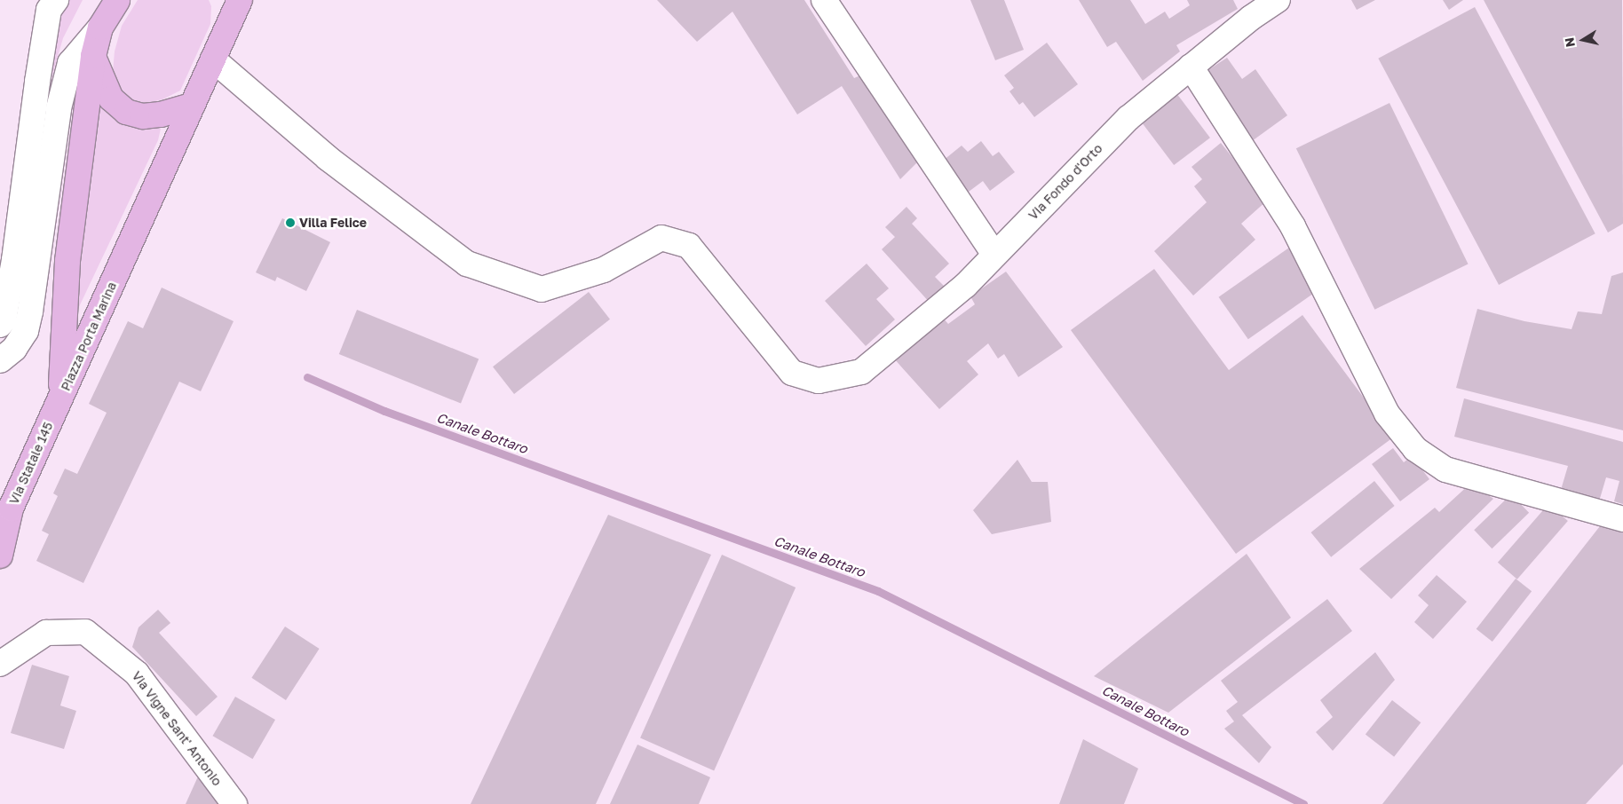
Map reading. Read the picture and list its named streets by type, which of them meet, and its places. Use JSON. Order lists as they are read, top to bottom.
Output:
{
  "streets": {
    "main road": ["Piazza Porta Marina", "Via Statale 145"],
    "street": ["Via Fondo d'Orto", "Via Vigne Sant' Antonio"]
  },
  "crossings": [
    ["Via Fondo d'Orto", "Piazza Porta Marina"],
    ["Piazza Porta Marina", "Via Statale 145"]
  ],
  "water": ["Canale Bottaro"],
  "places": ["Villa Felice"],
  "north": "left"
}
